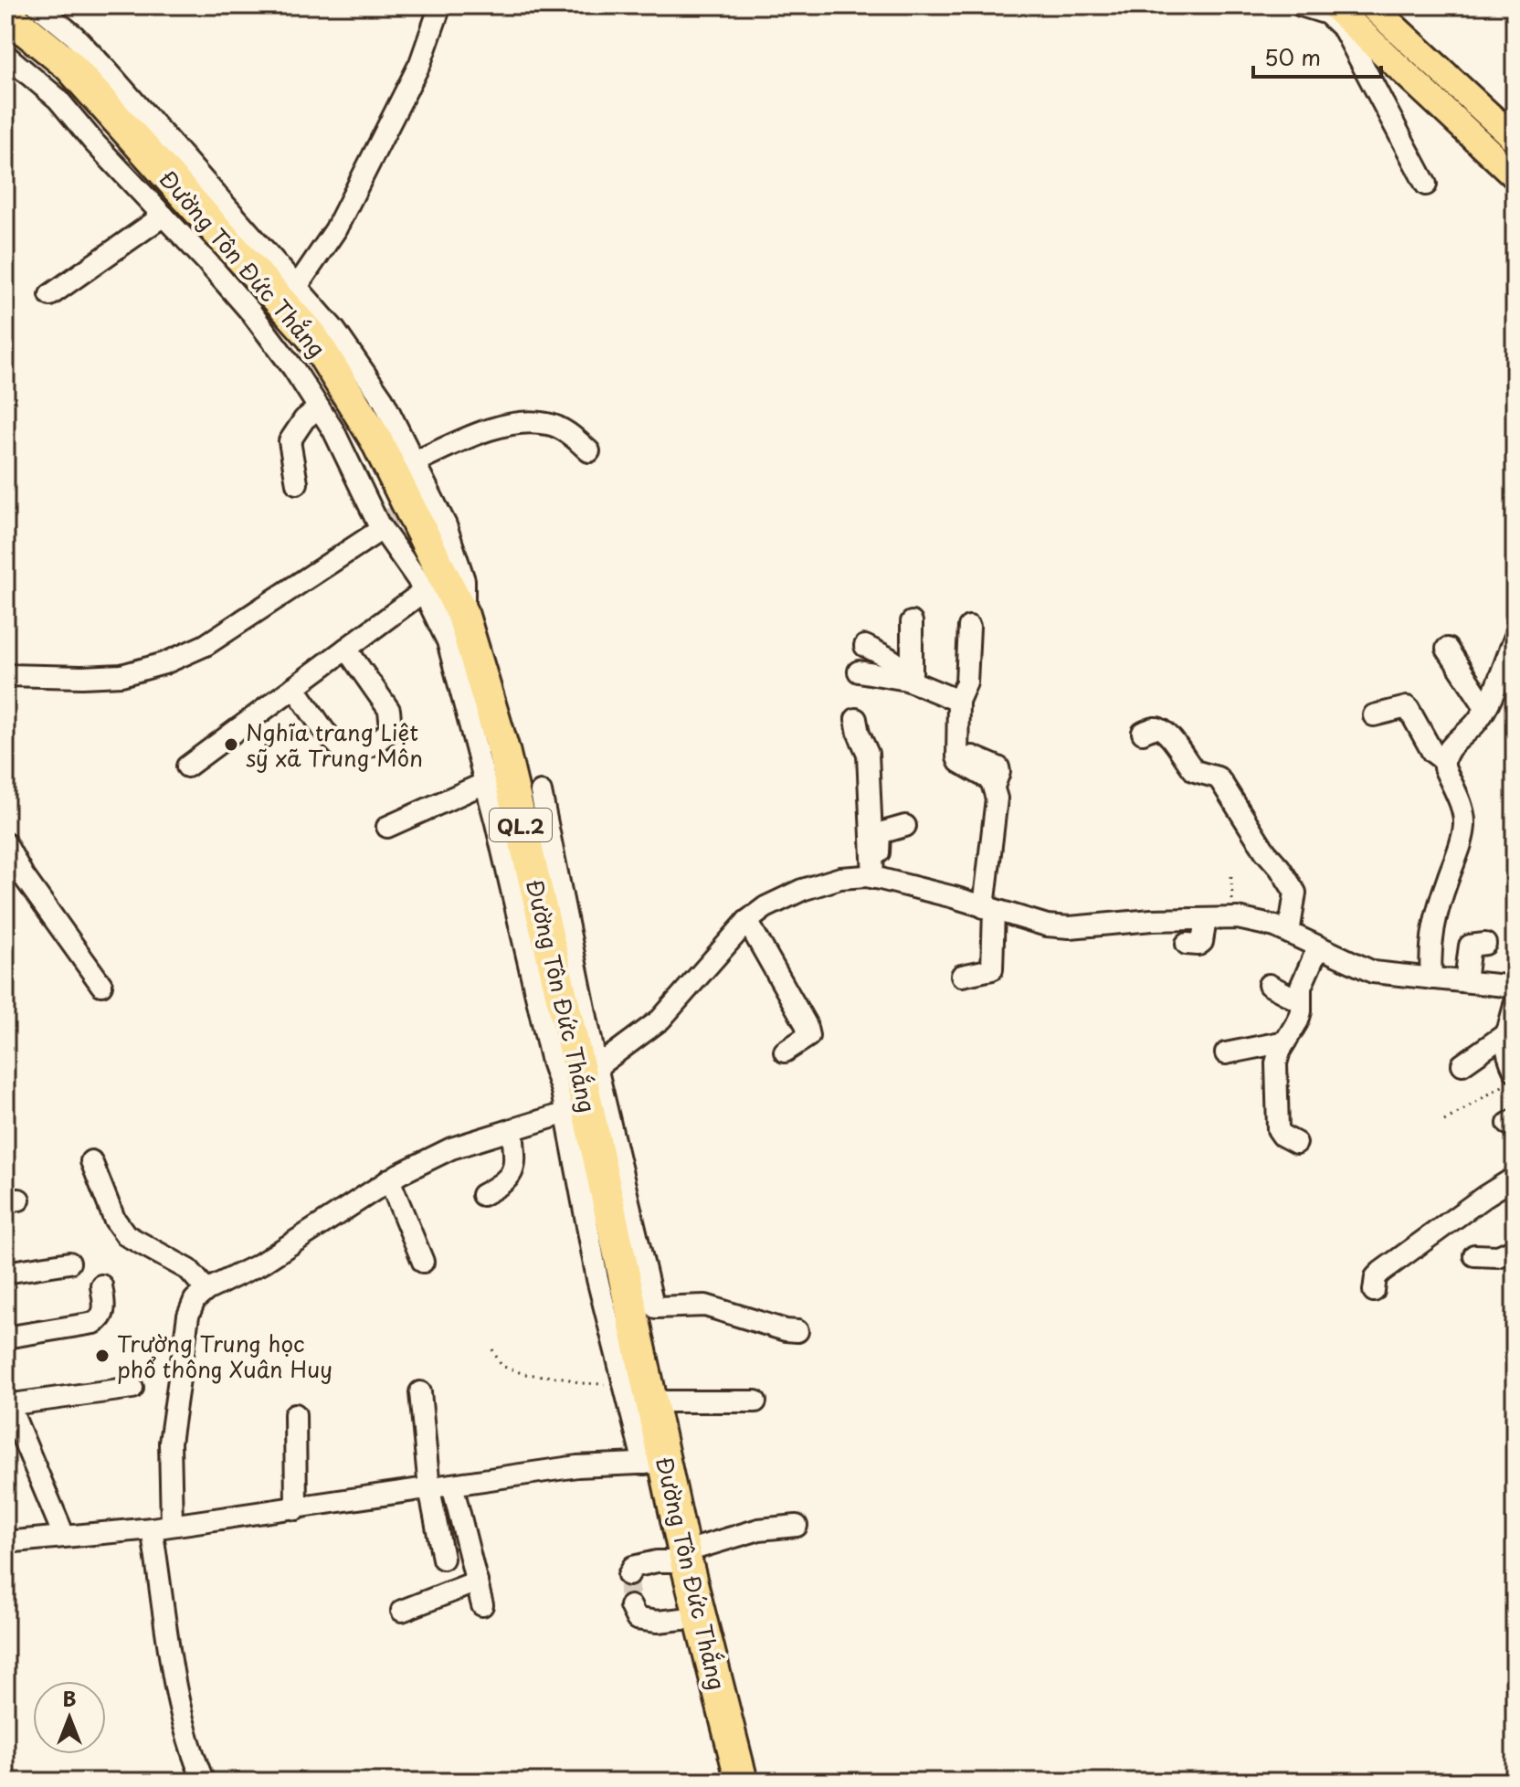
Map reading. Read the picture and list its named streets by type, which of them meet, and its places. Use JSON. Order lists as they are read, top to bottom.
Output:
{
  "streets": {
    "highway": ["Đường Tôn Đức Thắng", "QL.2"]
  },
  "places": ["Nghĩa trang Liệt sỹ xã Trung Môn", "Trường Trung học phổ thông Xuân Huy"],
  "scale_bar": "50 m",
  "north": "top"
}
